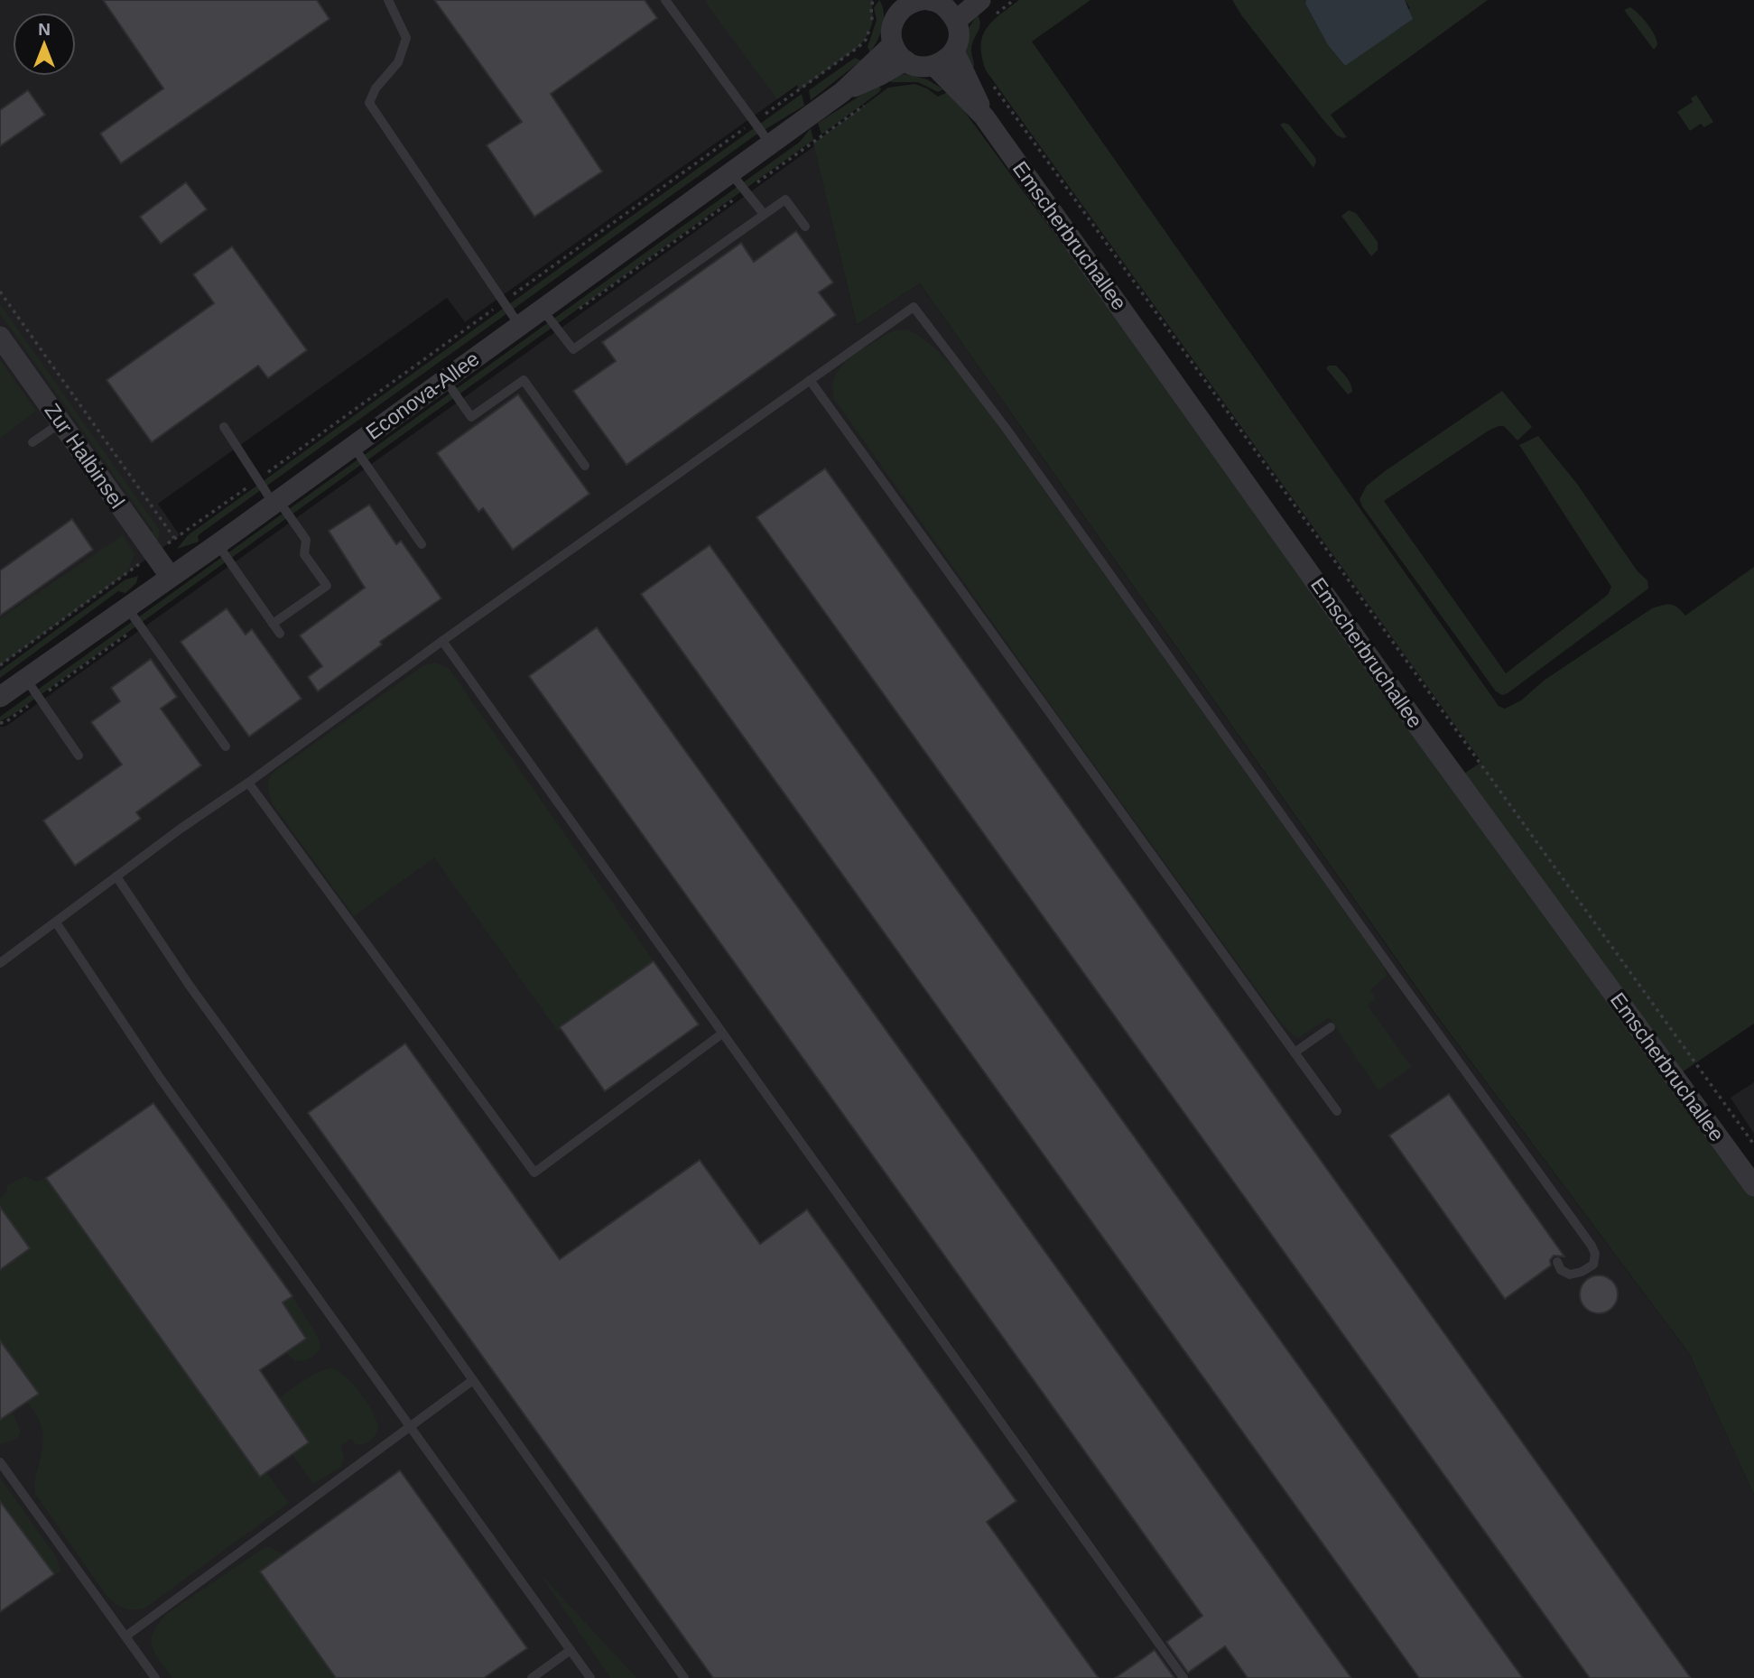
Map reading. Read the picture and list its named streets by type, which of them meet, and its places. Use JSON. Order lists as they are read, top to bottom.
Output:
{
  "streets": {
    "street": ["Emscherbruchallee", "Econova-Allee", "Zur Halbinsel"]
  },
  "crossings": [
    ["Emscherbruchallee", "Econova-Allee"],
    ["Econova-Allee", "Zur Halbinsel"]
  ],
  "north": "top"
}
